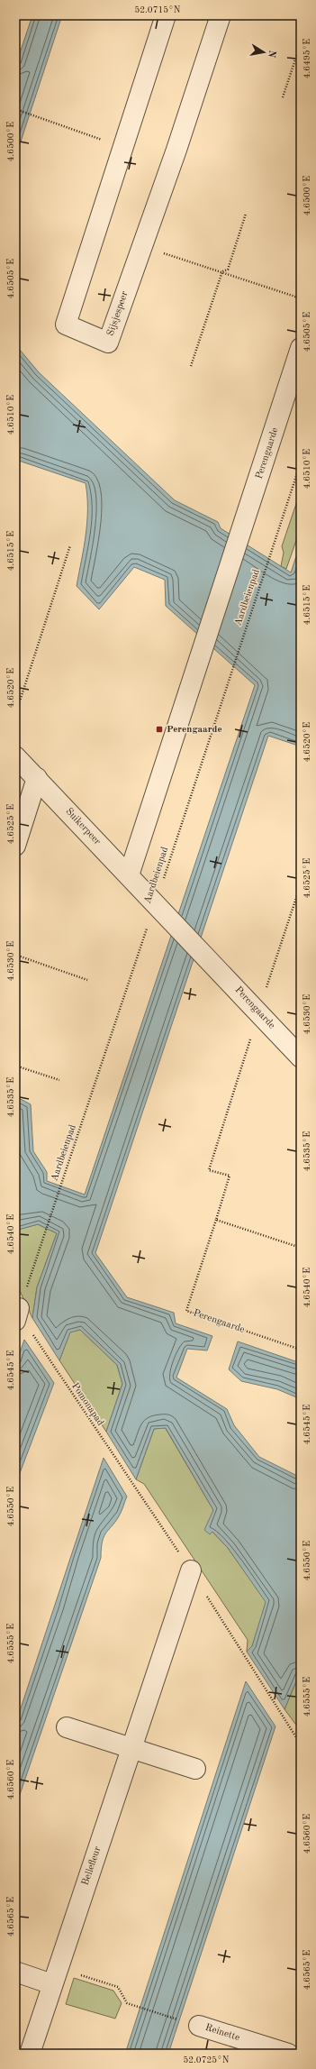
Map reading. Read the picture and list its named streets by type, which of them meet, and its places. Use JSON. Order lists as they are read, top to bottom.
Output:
{
  "streets": {
    "street": [
      "Sijsjespeer",
      "Perengaarde",
      "Suikerpeer",
      "Bellefleur",
      "Reinette"
    ],
    "path": ["Aardbeienpad", "Pomonapad"]
  },
  "crossings": [
    ["Perengaarde", "Aardbeienpad"],
    ["Perengaarde", "Suikerpeer"],
    ["Aardbeienpad", "Pomonapad"]
  ],
  "places": {
    "transit": ["Perengaarde"]
  },
  "north": "right",
  "coordinates": [
    "52.0715°N",
    "4.6495°E",
    "4.6500°E",
    "4.6505°E",
    "4.6510°E",
    "4.6515°E",
    "4.6520°E",
    "4.6525°E",
    "4.6530°E",
    "4.6535°E",
    "4.6540°E",
    "4.6545°E",
    "4.6550°E",
    "4.6555°E",
    "4.6560°E",
    "4.6565°E",
    "52.0725°N"
  ]
}
